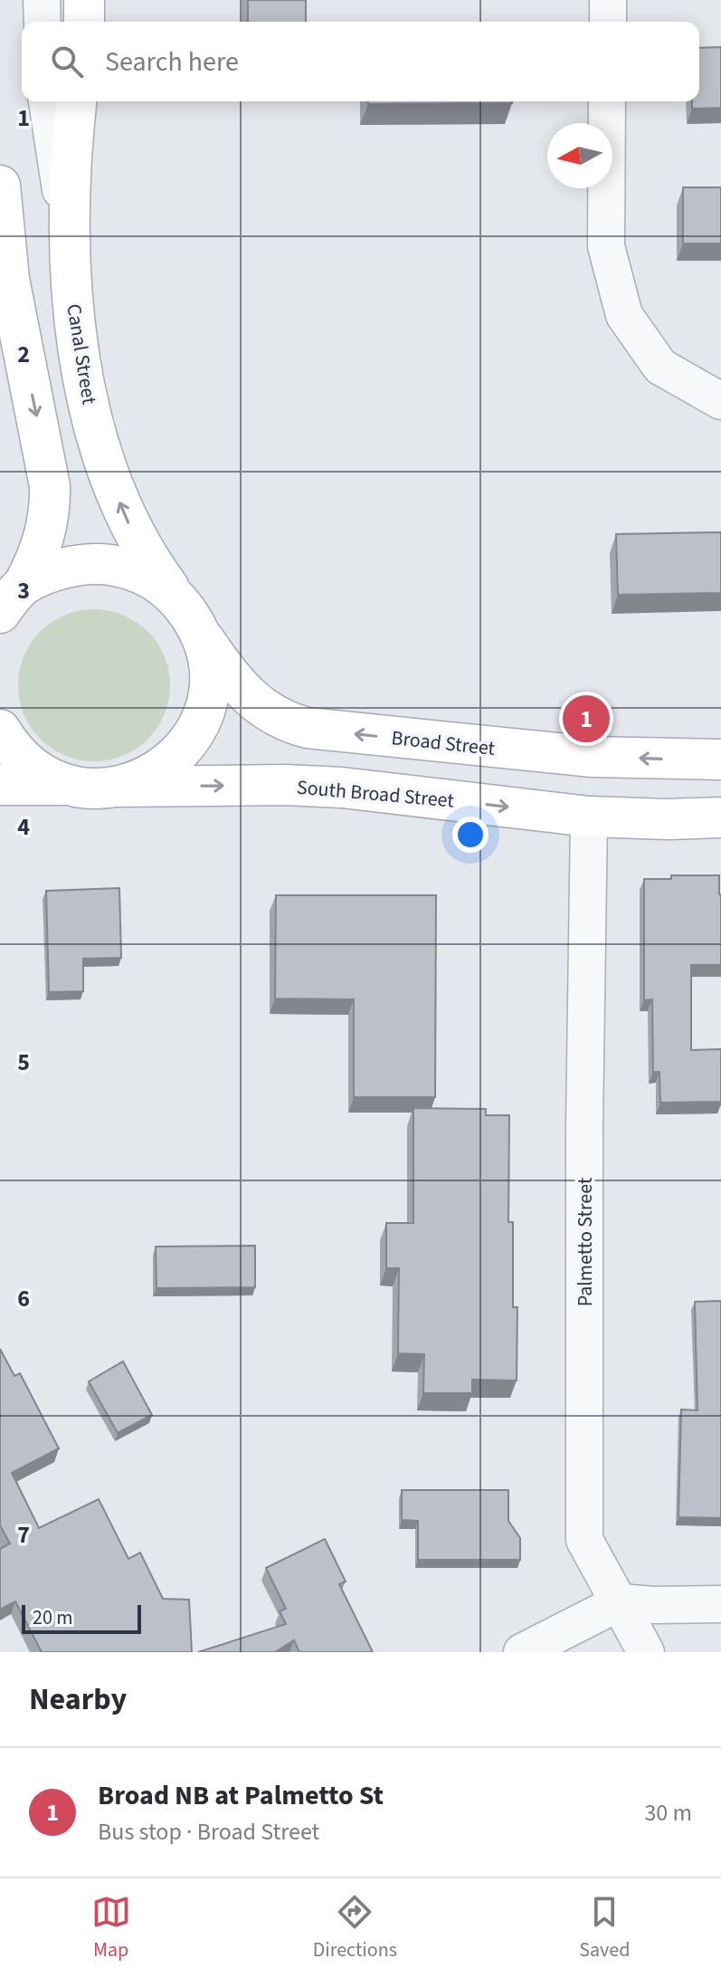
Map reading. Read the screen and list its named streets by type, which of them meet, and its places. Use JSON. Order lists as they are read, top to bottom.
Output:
{
  "streets": {
    "main road": ["Canal Street", "Broad Street", "South Broad Street"],
    "street": ["Palmetto Street"]
  },
  "crossings": [
    ["Canal Street", "Broad Street"],
    ["South Broad Street", "Palmetto Street"]
  ],
  "one_way": ["Broad Street", "South Broad Street"],
  "scale_bar": "20 m",
  "north": "left",
  "page": {
    "search": "Search here",
    "pins": "1",
    "scale": "20 m",
    "heading": "Nearby",
    "list": [
      {
        "mark": "1",
        "name": "Broad NB at Palmetto St",
        "note": "Bus stop · Broad Street",
        "value": "30 m"
      }
    ],
    "nav": ["Map", "Directions", "Saved"]
  },
  "grid": {
    "rows": [
      "1",
      "2",
      "3",
      "4",
      "5",
      "6",
      "7"
    ]
  }
}
